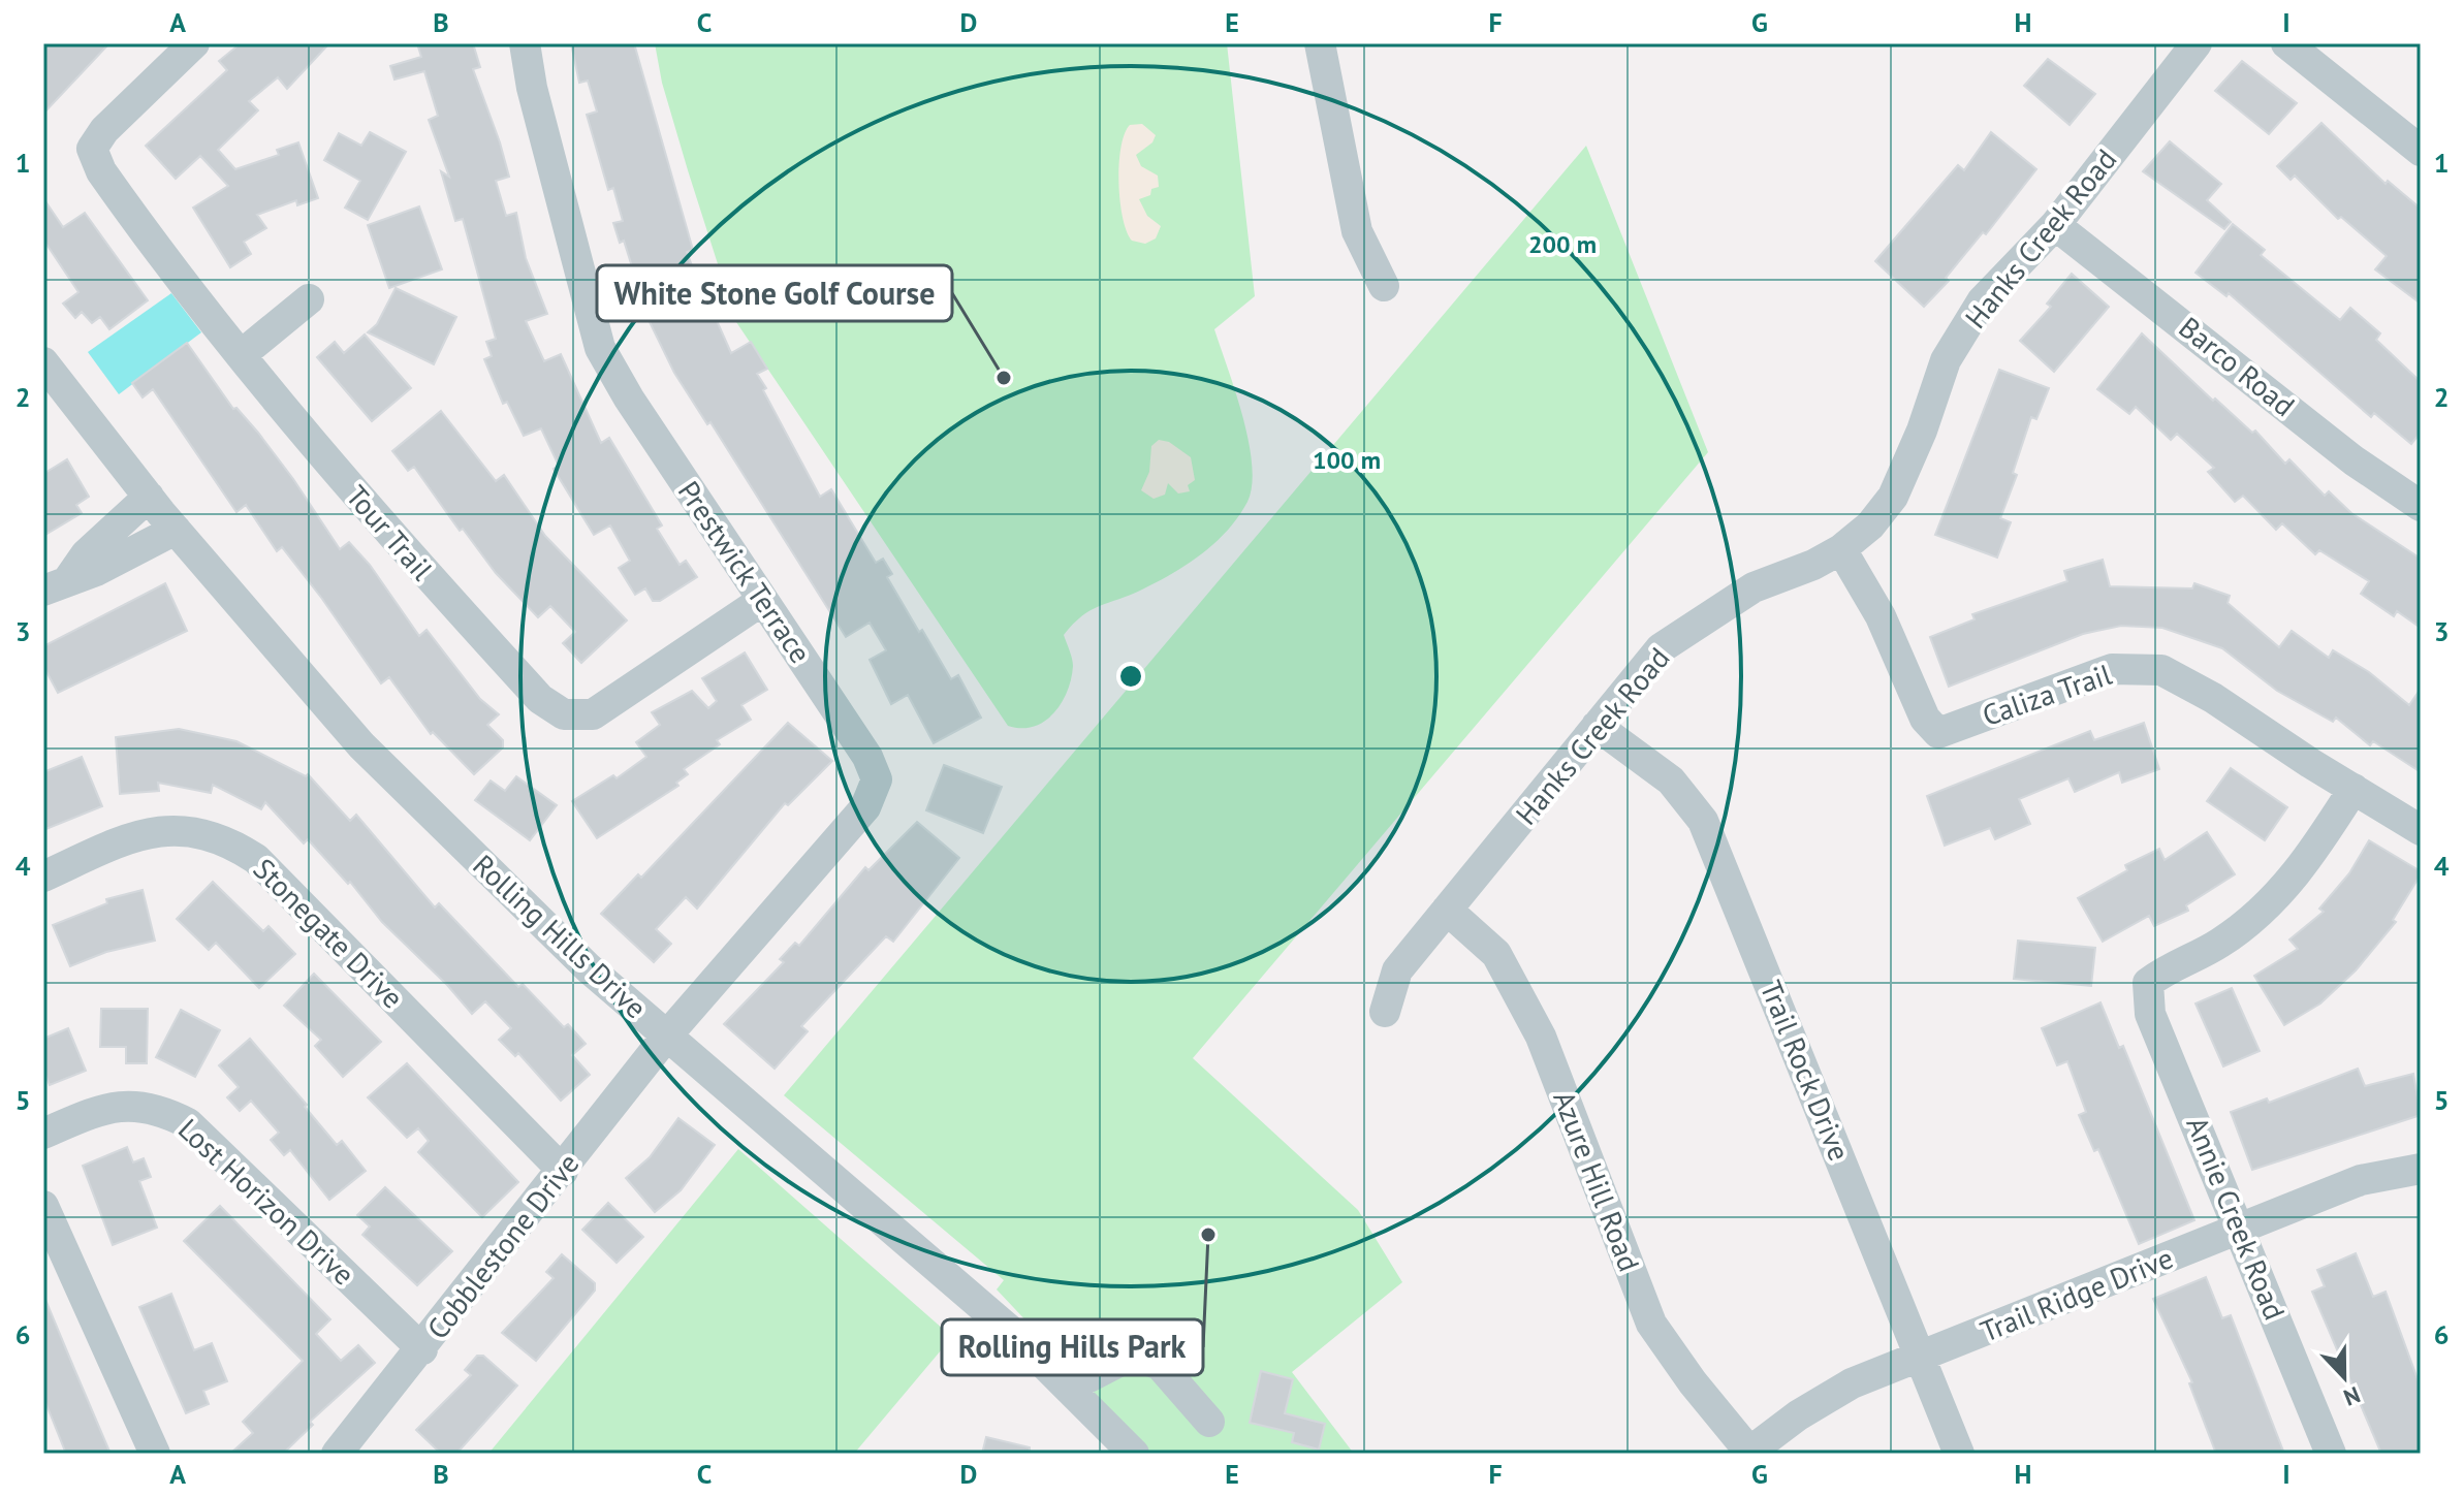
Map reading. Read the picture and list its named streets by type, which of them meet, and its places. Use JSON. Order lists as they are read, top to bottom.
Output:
{
  "streets": {
    "street": [
      "Hanks Creek Road",
      "Barco Road",
      "Tour Trail",
      "Prestwick Terrace",
      "Caliza Trail",
      "Stonegate Drive",
      "Rolling Hills Drive",
      "Trail Rock Drive",
      "Azure Hill Road",
      "Lost Horizon Drive",
      "Annie Creek Road",
      "Cobblestone Drive",
      "Trail Ridge Drive"
    ]
  },
  "crossings": [
    ["Hanks Creek Road", "Barco Road"],
    ["Hanks Creek Road", "Caliza Trail"],
    ["Hanks Creek Road", "Trail Rock Drive"],
    ["Hanks Creek Road", "Azure Hill Road"],
    ["Tour Trail", "Prestwick Terrace"],
    ["Prestwick Terrace", "Rolling Hills Drive"],
    ["Prestwick Terrace", "Cobblestone Drive"],
    ["Caliza Trail", "Annie Creek Road"],
    ["Stonegate Drive", "Cobblestone Drive"],
    ["Rolling Hills Drive", "Cobblestone Drive"],
    ["Trail Rock Drive", "Trail Ridge Drive"],
    ["Azure Hill Road", "Trail Ridge Drive"],
    ["Lost Horizon Drive", "Cobblestone Drive"],
    ["Annie Creek Road", "Trail Ridge Drive"]
  ],
  "places": ["White Stone Golf Course", "Rolling Hills Park"],
  "north": "bottom",
  "grid": {
    "columns": [
      "A",
      "B",
      "C",
      "D",
      "E",
      "F",
      "G",
      "H",
      "I"
    ],
    "rows": [
      "1",
      "2",
      "3",
      "4",
      "5",
      "6"
    ]
  },
  "rings": ["200 m", "100 m"]
}
